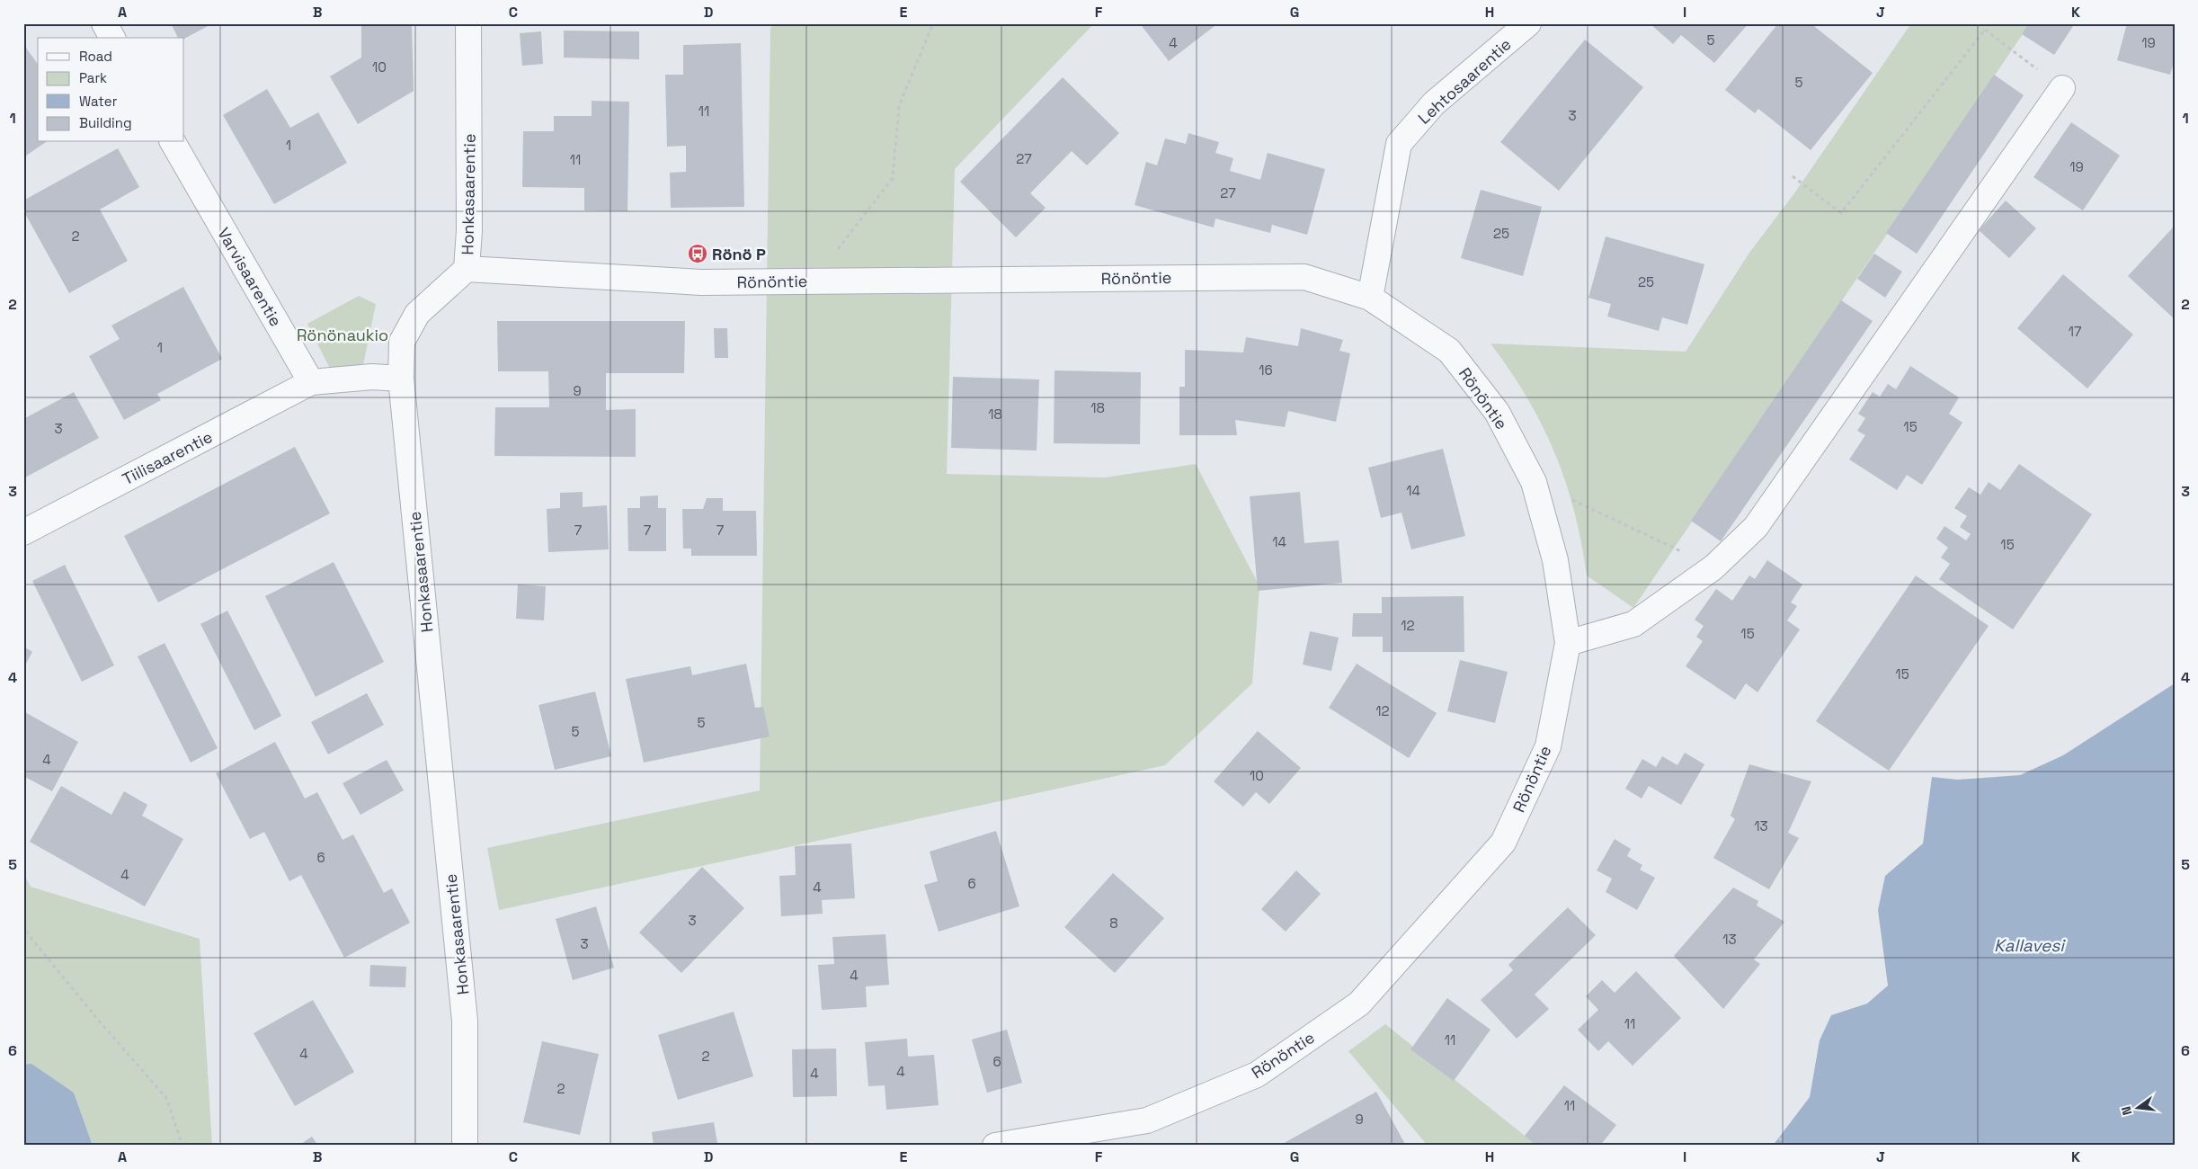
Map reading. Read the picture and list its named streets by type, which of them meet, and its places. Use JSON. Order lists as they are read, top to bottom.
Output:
{
  "streets": {
    "street": [
      "Lehtosaarentie",
      "Honkasaarentie",
      "Varvisaarentie",
      "Rönöntie",
      "Tiilisaarentie"
    ]
  },
  "crossings": [
    ["Lehtosaarentie", "Rönöntie"],
    ["Honkasaarentie", "Rönöntie"],
    ["Varvisaarentie", "Tiilisaarentie"]
  ],
  "water": ["Kallavesi"],
  "parks": ["Rönönaukio"],
  "places": {
    "bus stop": ["Rönö P"]
  },
  "house_numbers": [
    "5",
    "4",
    "19",
    "10",
    "5",
    "11",
    "3",
    "1",
    "27",
    "11",
    "19",
    "27",
    "25",
    "2",
    "25",
    "17",
    "1",
    "16",
    "9",
    "18",
    "18",
    "15",
    "3",
    "14",
    "7",
    "7",
    "7",
    "14",
    "15",
    "12",
    "15",
    "15",
    "12",
    "5",
    "5",
    "4",
    "10",
    "13",
    "6",
    "4",
    "6",
    "4",
    "3",
    "8",
    "13",
    "3",
    "4",
    "11",
    "11",
    "4",
    "2",
    "6",
    "4",
    "4",
    "2",
    "11",
    "9"
  ],
  "legend": [
    "Road",
    "Park",
    "Water",
    "Building"
  ],
  "north": "left",
  "grid": {
    "columns": [
      "A",
      "B",
      "C",
      "D",
      "E",
      "F",
      "G",
      "H",
      "I",
      "J",
      "K"
    ],
    "rows": [
      "1",
      "2",
      "3",
      "4",
      "5",
      "6"
    ]
  }
}
